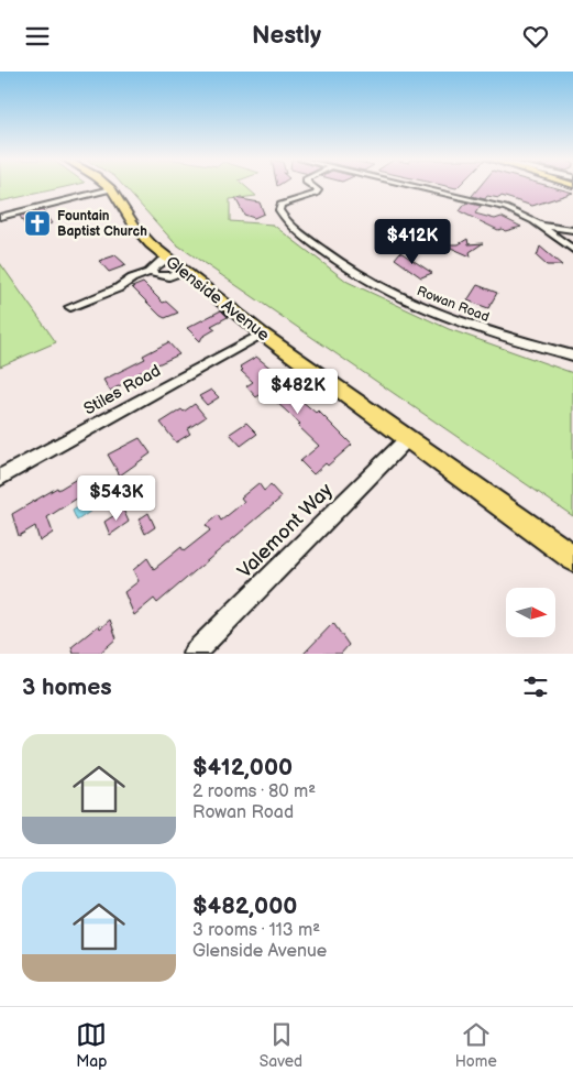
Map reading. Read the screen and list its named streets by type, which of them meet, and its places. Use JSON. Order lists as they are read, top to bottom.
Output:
{
  "streets": {
    "main road": ["Glenside Avenue"],
    "street": ["Rowan Road", "Stiles Road", "Valemont Way"]
  },
  "crossings": [
    ["Glenside Avenue", "Stiles Road"],
    ["Glenside Avenue", "Valemont Way"]
  ],
  "places": {
    "church": ["Fountain Baptist Church"]
  },
  "north": "right",
  "page": {
    "header": "Nestly",
    "price": ["$412K", "$482K", "$543K"],
    "heading": "3 homes",
    "list": [
      {
        "name": "$412,000",
        "note": "2 rooms · 80 m² · Rowan Road"
      },
      {
        "name": "$482,000",
        "note": "3 rooms · 113 m² · Glenside Avenue"
      }
    ],
    "tabs": ["Map", "Saved", "Home"]
  }
}
